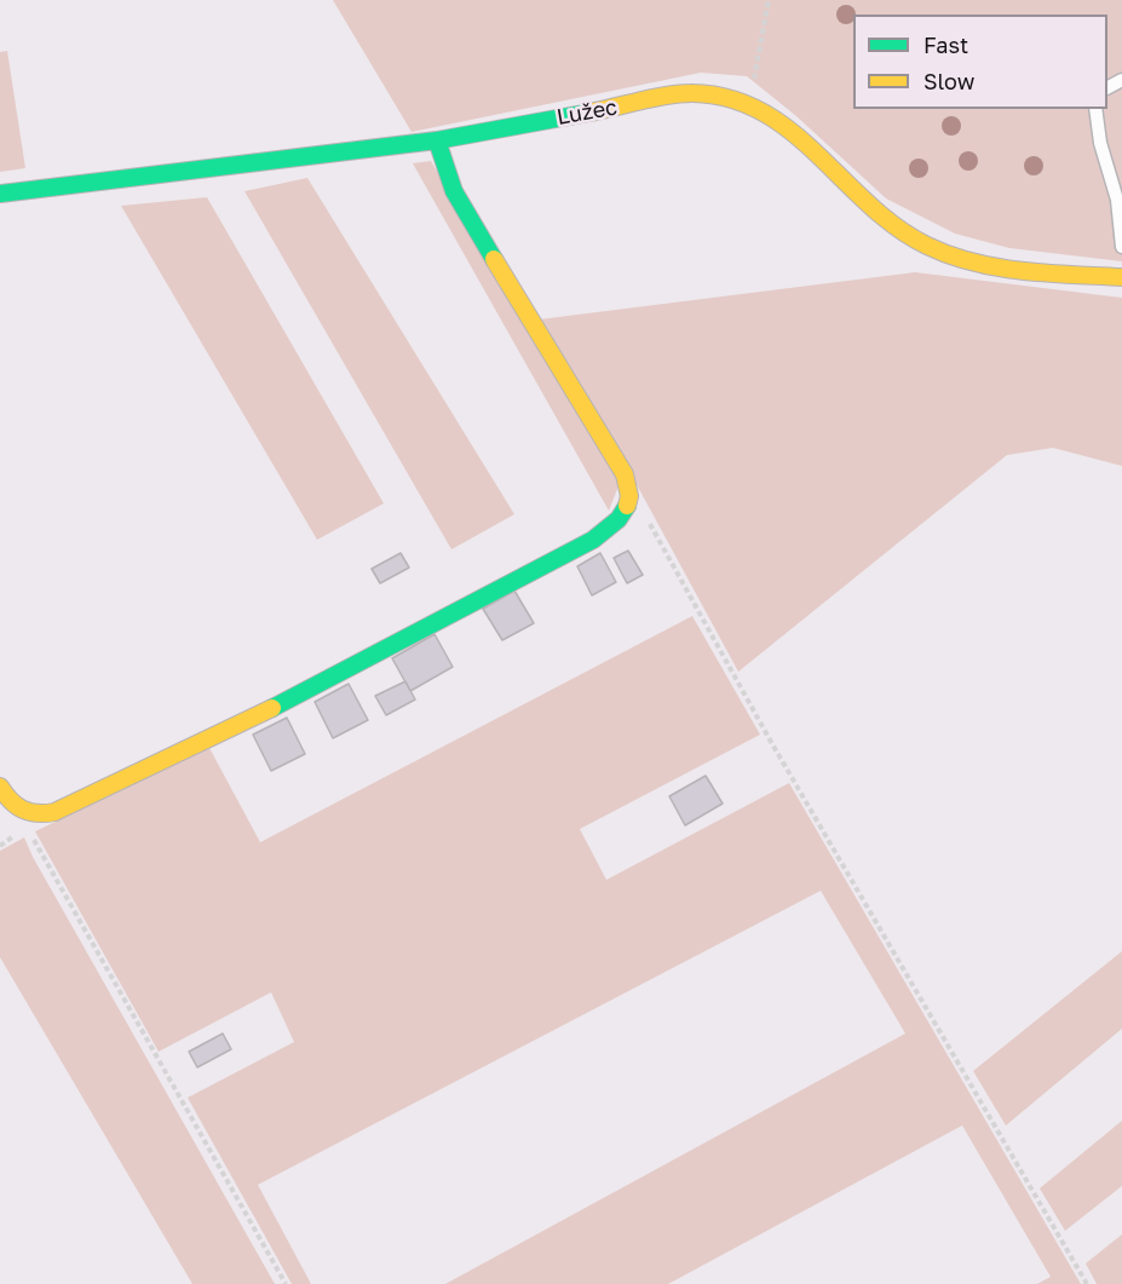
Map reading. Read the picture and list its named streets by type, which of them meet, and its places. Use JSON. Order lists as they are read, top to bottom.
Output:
{
  "streets": {
    "street": ["Lužec"]
  },
  "legend": ["Fast", "Slow"]
}
